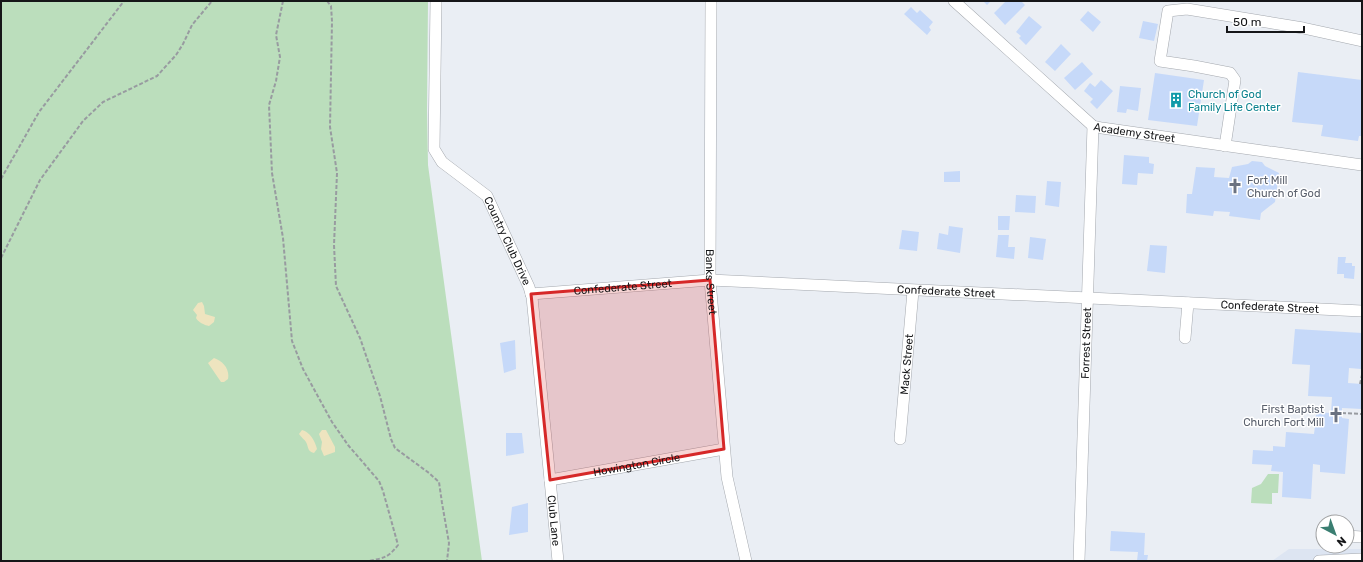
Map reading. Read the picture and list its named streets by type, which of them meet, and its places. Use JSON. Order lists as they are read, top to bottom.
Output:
{
  "streets": {
    "street": [
      "Academy Street",
      "Country Club Drive",
      "Banks Street",
      "Confederate Street",
      "Forrest Street",
      "Mack Street",
      "Howington Circle",
      "Club Lane"
    ]
  },
  "crossings": [
    ["Academy Street", "Forrest Street"],
    ["Country Club Drive", "Confederate Street"],
    ["Country Club Drive", "Howington Circle"],
    ["Country Club Drive", "Club Lane"],
    ["Banks Street", "Confederate Street"],
    ["Banks Street", "Howington Circle"],
    ["Confederate Street", "Forrest Street"],
    ["Confederate Street", "Mack Street"],
    ["Howington Circle", "Club Lane"]
  ],
  "places": {
    "building": ["Church of God Family Life Center"],
    "church": ["Fort Mill Church of God", "First Baptist Church Fort Mill"]
  },
  "scale_bar": "50 m",
  "north": "bottom right"
}
